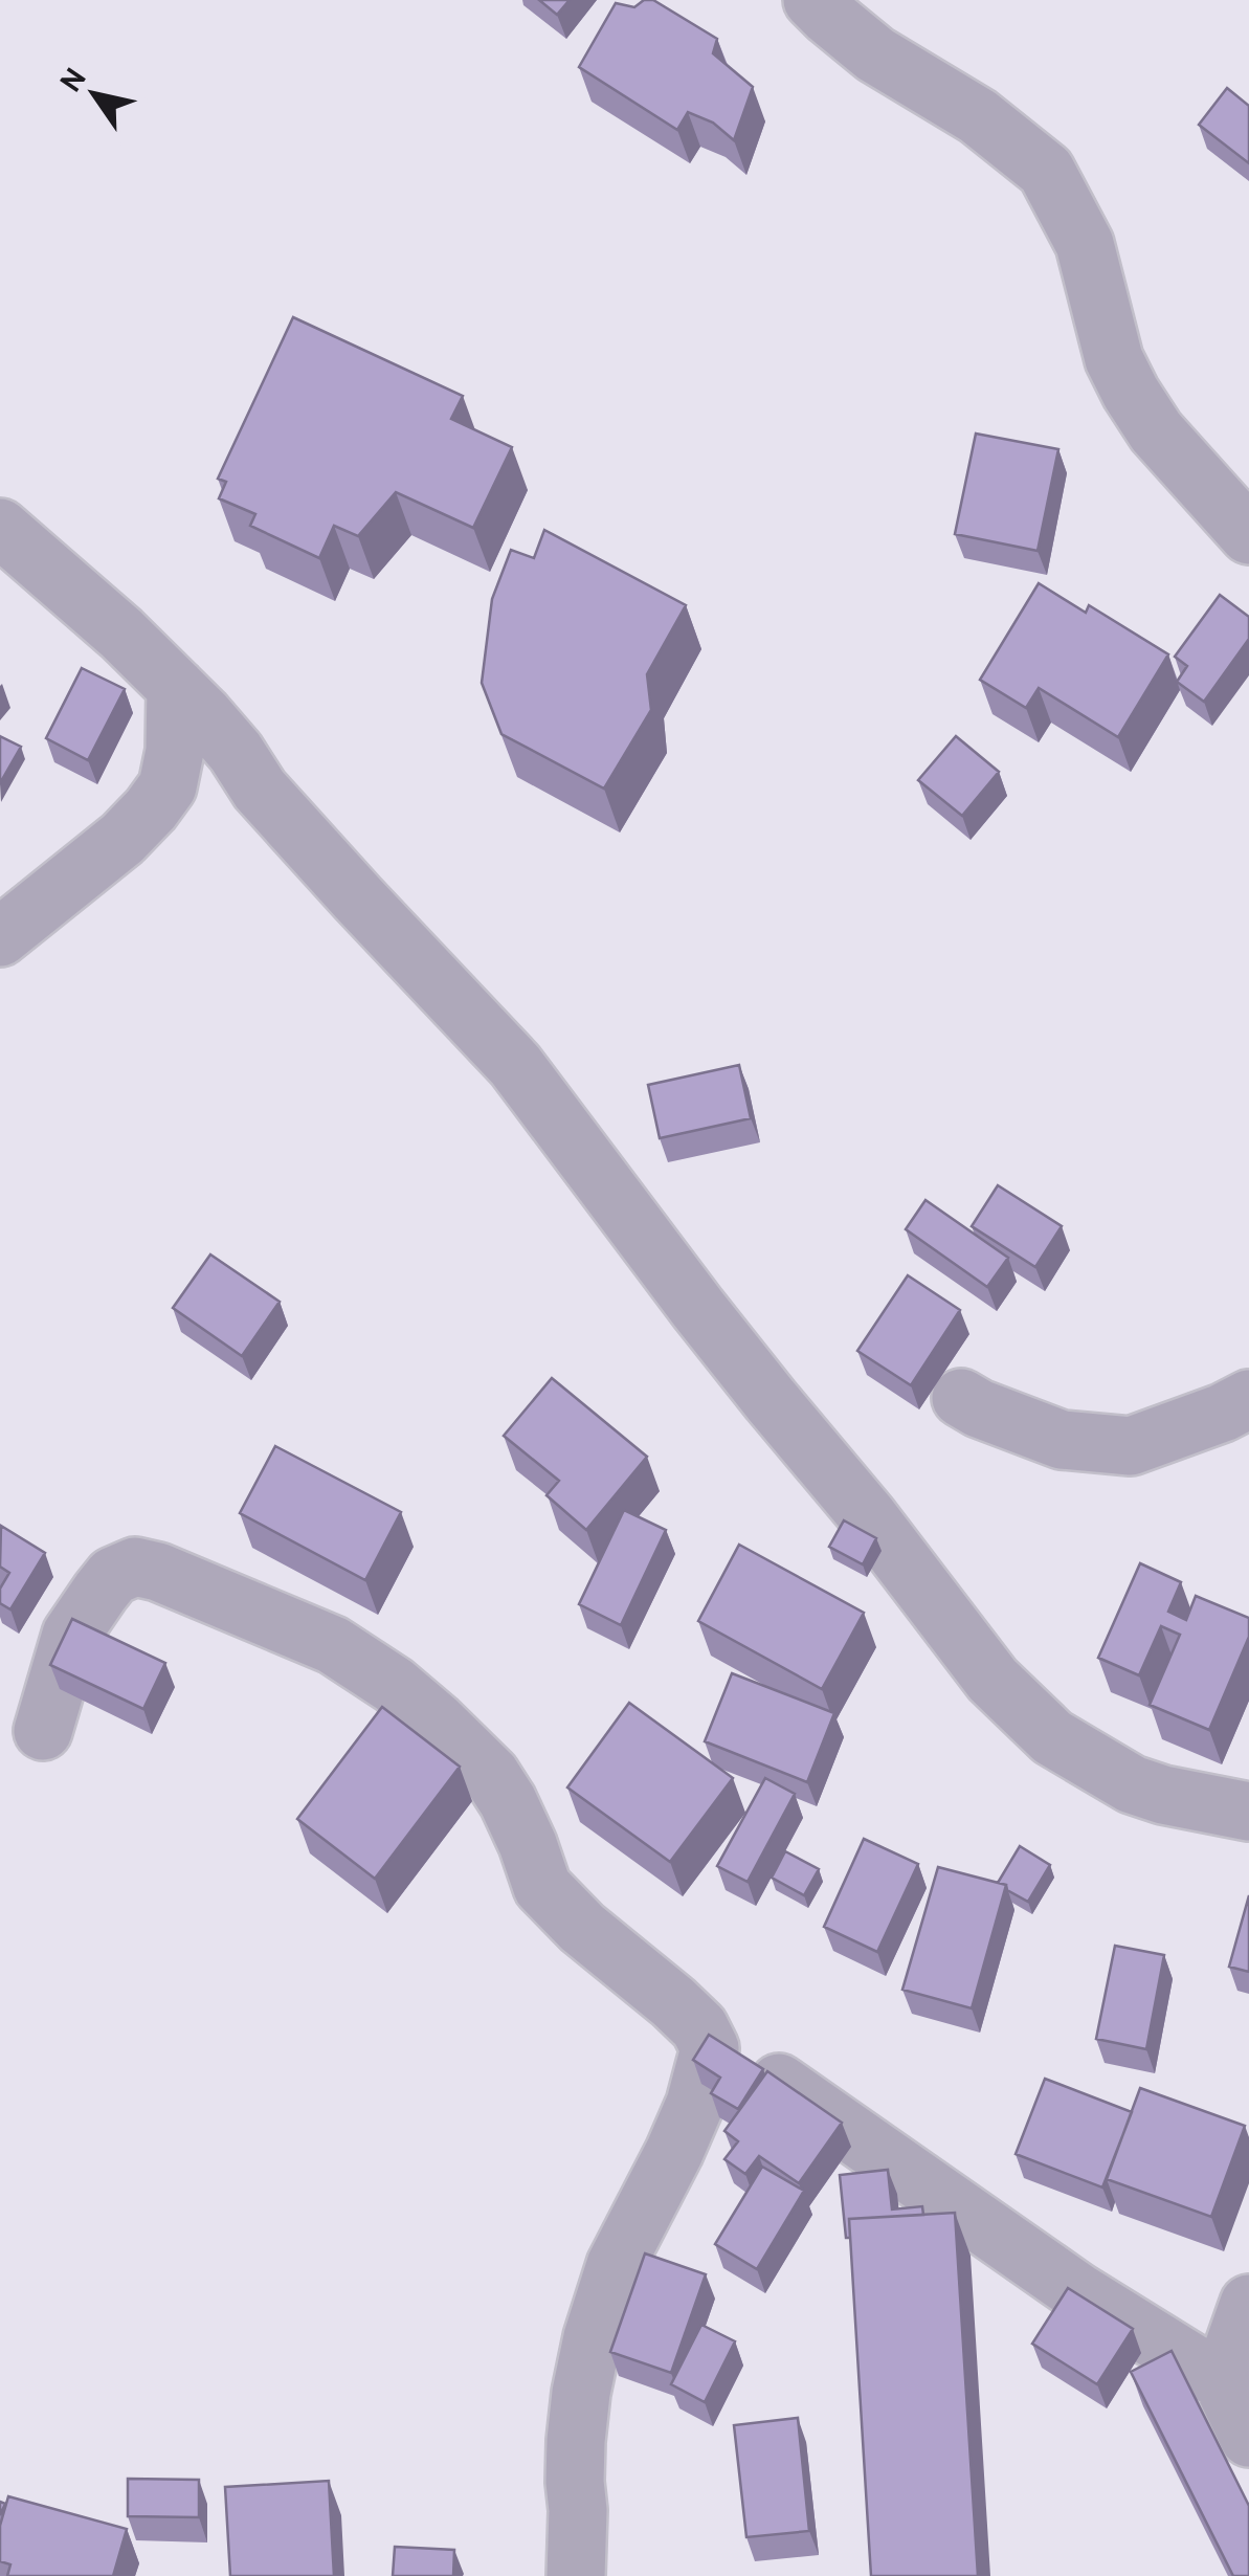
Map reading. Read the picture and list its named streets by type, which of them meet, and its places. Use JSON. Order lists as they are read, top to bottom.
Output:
{
  "north": "top left"
}
